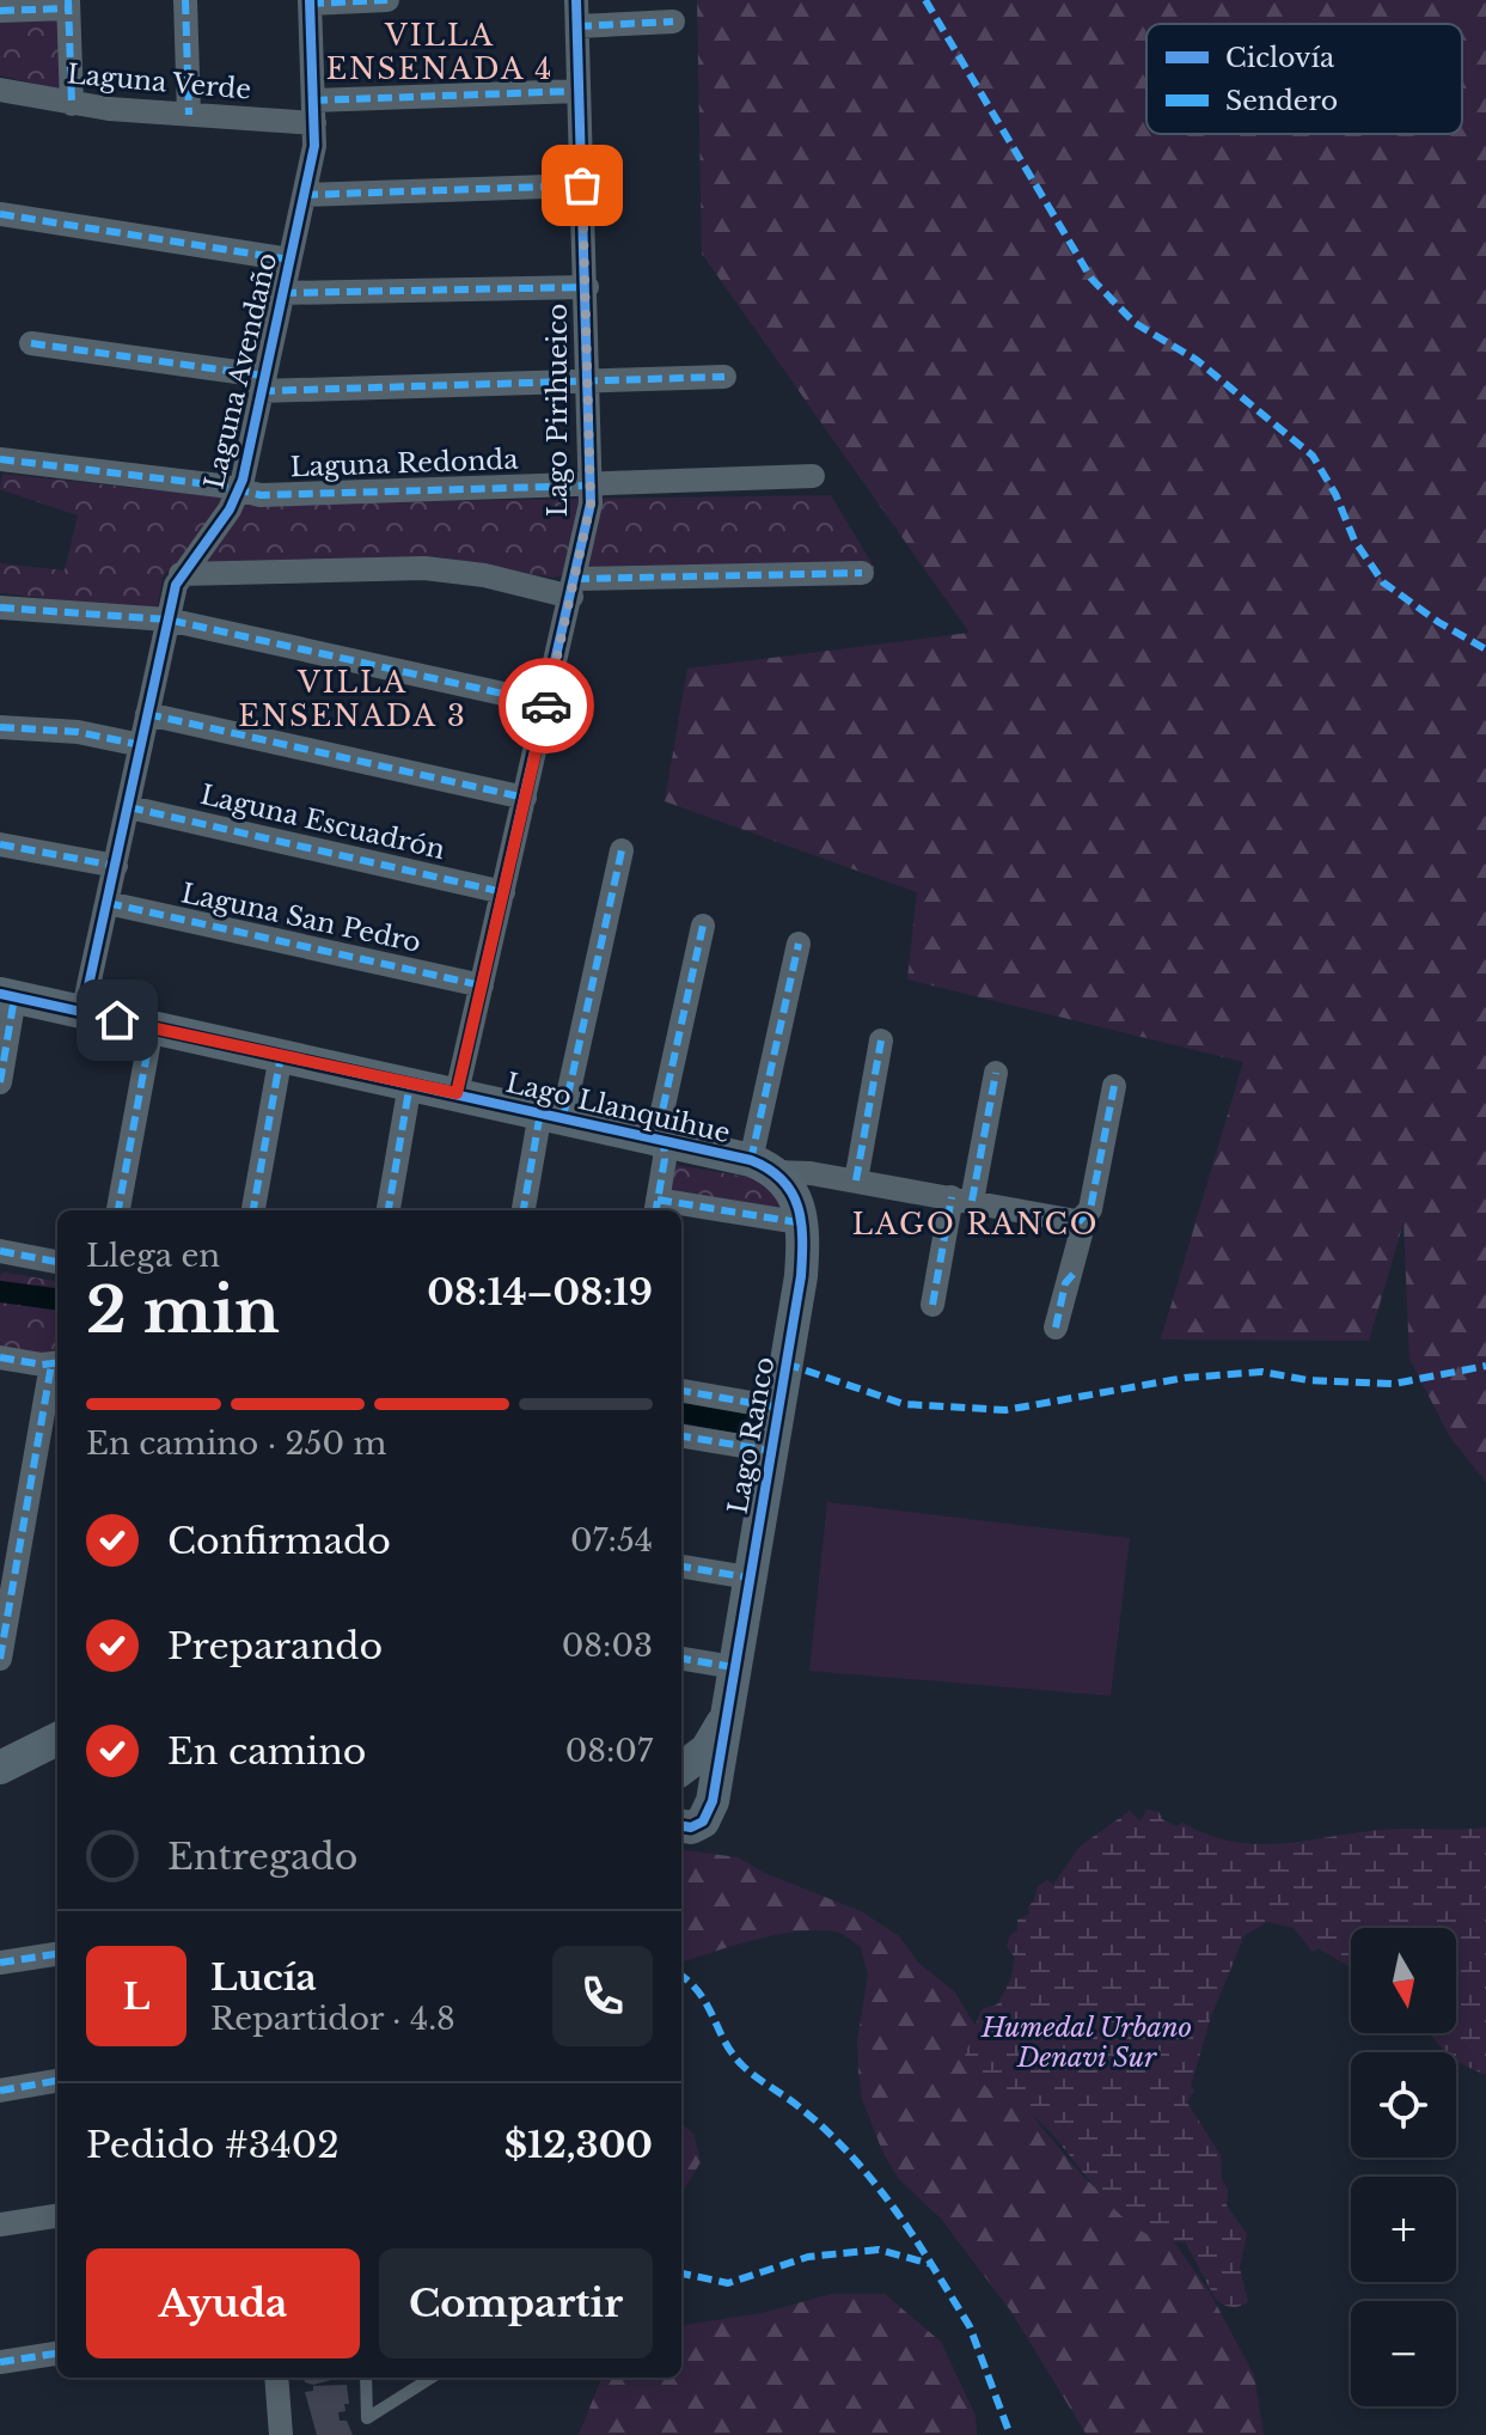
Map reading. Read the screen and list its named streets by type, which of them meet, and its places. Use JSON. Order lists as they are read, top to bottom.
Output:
{
  "streets": {
    "street": [
      "Laguna Verde",
      "Laguna Avendaño",
      "Lago Pirihueico",
      "Laguna Redonda",
      "Laguna Escuadrón",
      "Laguna San Pedro",
      "Lago Llanquihue",
      "Lago Ranco"
    ]
  },
  "crossings": [
    ["Laguna Verde", "Laguna Avendaño"],
    ["Laguna Verde", "Lago Pirihueico"],
    ["Laguna Avendaño", "Laguna Redonda"],
    ["Laguna Avendaño", "Laguna Escuadrón"],
    ["Laguna Avendaño", "Laguna San Pedro"],
    ["Laguna Avendaño", "Lago Llanquihue"],
    ["Lago Pirihueico", "Laguna Redonda"],
    ["Lago Pirihueico", "Laguna Escuadrón"],
    ["Lago Pirihueico", "Laguna San Pedro"],
    ["Lago Pirihueico", "Lago Llanquihue"],
    ["Lago Llanquihue", "Lago Ranco"]
  ],
  "districts": ["VILLA ENSENADA 4", "VILLA ENSENADA 3", "LAGO RANCO"],
  "parks": ["Humedal Urbano Denavi Sur"],
  "legend": ["Ciclovía", "Sendero"],
  "north": "bottom",
  "page": {
    "heading": ["2 min", "Llega en", "08:14–08:19"],
    "panel": [
      "Lucía",
      "Repartidor · 4.8",
      "Pedido #3402",
      "$12,300"
    ],
    "bar": "En camino · 250 m",
    "list": [
      ["Confirmado", "07:54"],
      ["Preparando", "08:03"],
      ["En camino", "08:07"],
      "Entregado"
    ],
    "map_buttons": ["+", "−"],
    "round": "L",
    "buttons": ["Ayuda", "Compartir"]
  }
}
